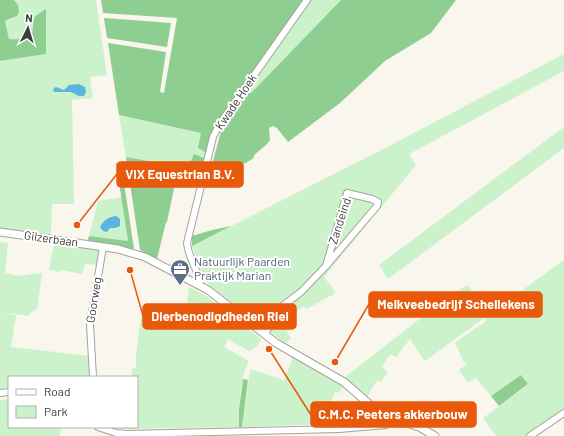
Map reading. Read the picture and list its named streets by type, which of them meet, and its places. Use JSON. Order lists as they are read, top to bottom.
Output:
{
  "streets": {
    "street": [
      "Kwade Hoek",
      "Zandeind",
      "Gilzerbaan",
      "Goorweg"
    ]
  },
  "crossings": [
    ["Gilzerbaan", "Goorweg"]
  ],
  "places": {
    "other": [
      "VIX Equestrian B.V.",
      "Dierbenodigdheden Riel",
      "C.M.C. Peeters akkerbouw",
      "Melkveebedrijf Schellekens"
    ],
    "office": ["Natuurlijk Paarden Praktijk Marian"]
  },
  "legend": ["Road", "Park"],
  "north": "top"
}
